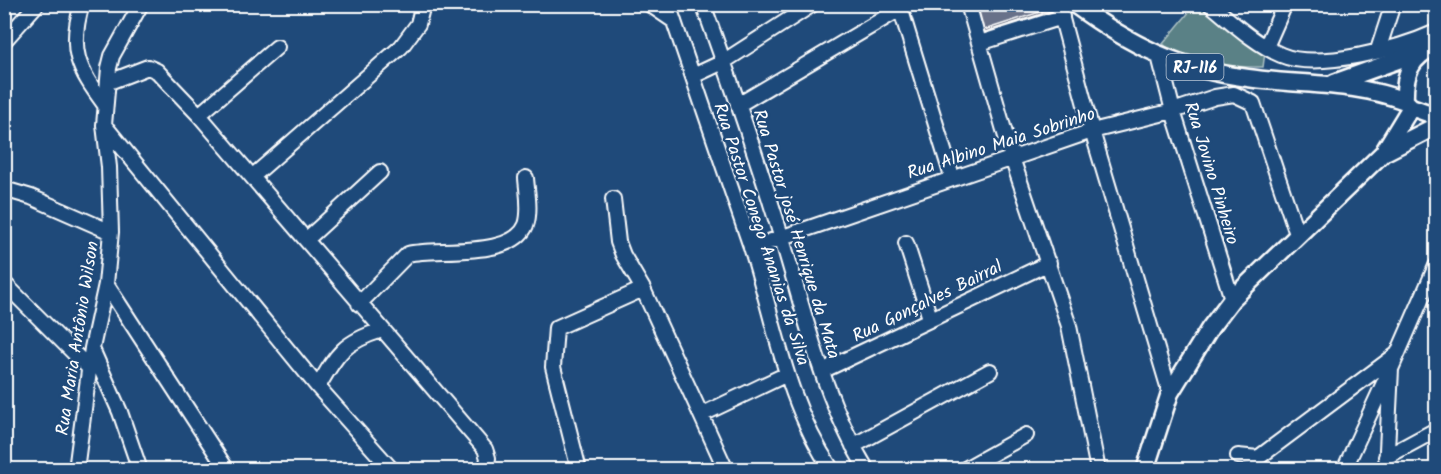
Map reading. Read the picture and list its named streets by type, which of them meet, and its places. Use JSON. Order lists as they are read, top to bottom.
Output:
{
  "streets": {
    "main road": ["RJ-116"],
    "street": [
      "Rua Albino Maia Sobrinho",
      "Rua Jovino Pinheiro",
      "Rua Pastor Conego Ananias da Silva",
      "Rua Pastor josé Henrique da Mata",
      "Rua Gonçalves Bairral",
      "Rua Maria Antônio Wilson"
    ]
  },
  "crossings": [
    ["RJ-116", "Rua Jovino Pinheiro"],
    ["Rua Albino Maia Sobrinho", "Rua Jovino Pinheiro"],
    ["Rua Albino Maia Sobrinho", "Rua Pastor Conego Ananias da Silva"],
    ["Rua Albino Maia Sobrinho", "Rua Pastor josé Henrique da Mata"],
    ["Rua Pastor josé Henrique da Mata", "Rua Gonçalves Bairral"]
  ]
}
